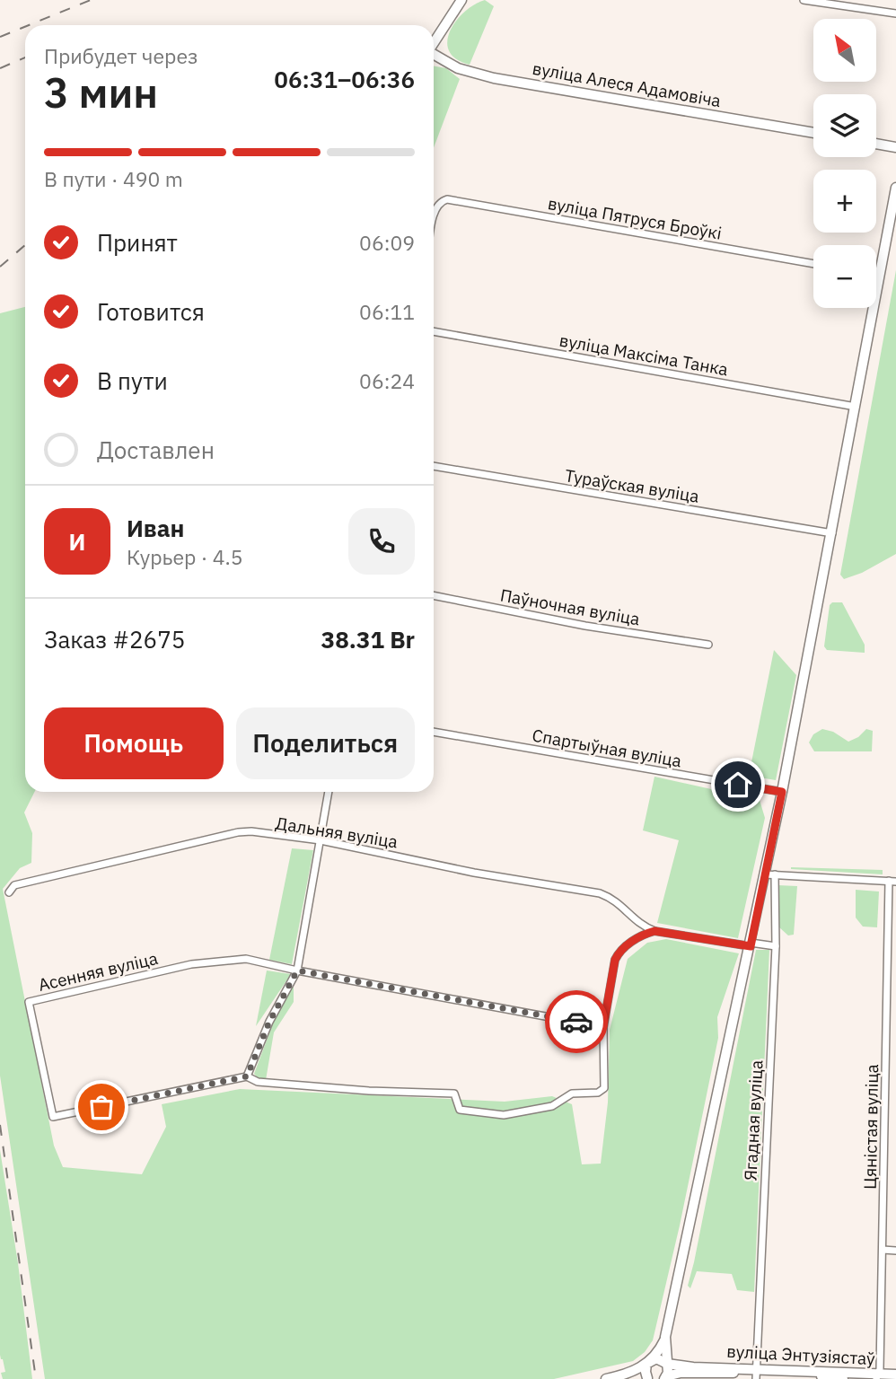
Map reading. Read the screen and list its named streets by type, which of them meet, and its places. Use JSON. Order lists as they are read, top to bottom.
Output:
{
  "streets": {
    "main road": ["вуліца Алеся Адамовіча", "вуліца Энтузіястаў"],
    "street": [
      "вуліца Пятруся Броўкі",
      "вуліца Максіма Танка",
      "Тураўская вуліца",
      "Паўночная вуліца",
      "Спартыўная вуліца",
      "Дальняя вуліца",
      "Асенняя вуліца",
      "Ягадная вуліца",
      "Цяністая вуліца"
    ]
  },
  "crossings": [
    ["Ягадная вуліца", "вуліца Энтузіястаў"],
    ["Цяністая вуліца", "вуліца Энтузіястаў"]
  ],
  "north": "top left",
  "page": {
    "map_buttons": ["+", "−"],
    "heading": ["3 мин", "Прибудет через", "06:31–06:36"],
    "panel": [
      "Иван",
      "Курьер · 4.5",
      "Заказ #2675",
      "38.31 Br"
    ],
    "bar": "В пути · 490 m",
    "list": [
      ["Принят", "06:09"],
      ["Готовится", "06:11"],
      ["В пути", "06:24"],
      "Доставлен"
    ],
    "round": "И",
    "buttons": ["Помощь", "Поделиться"]
  }
}
